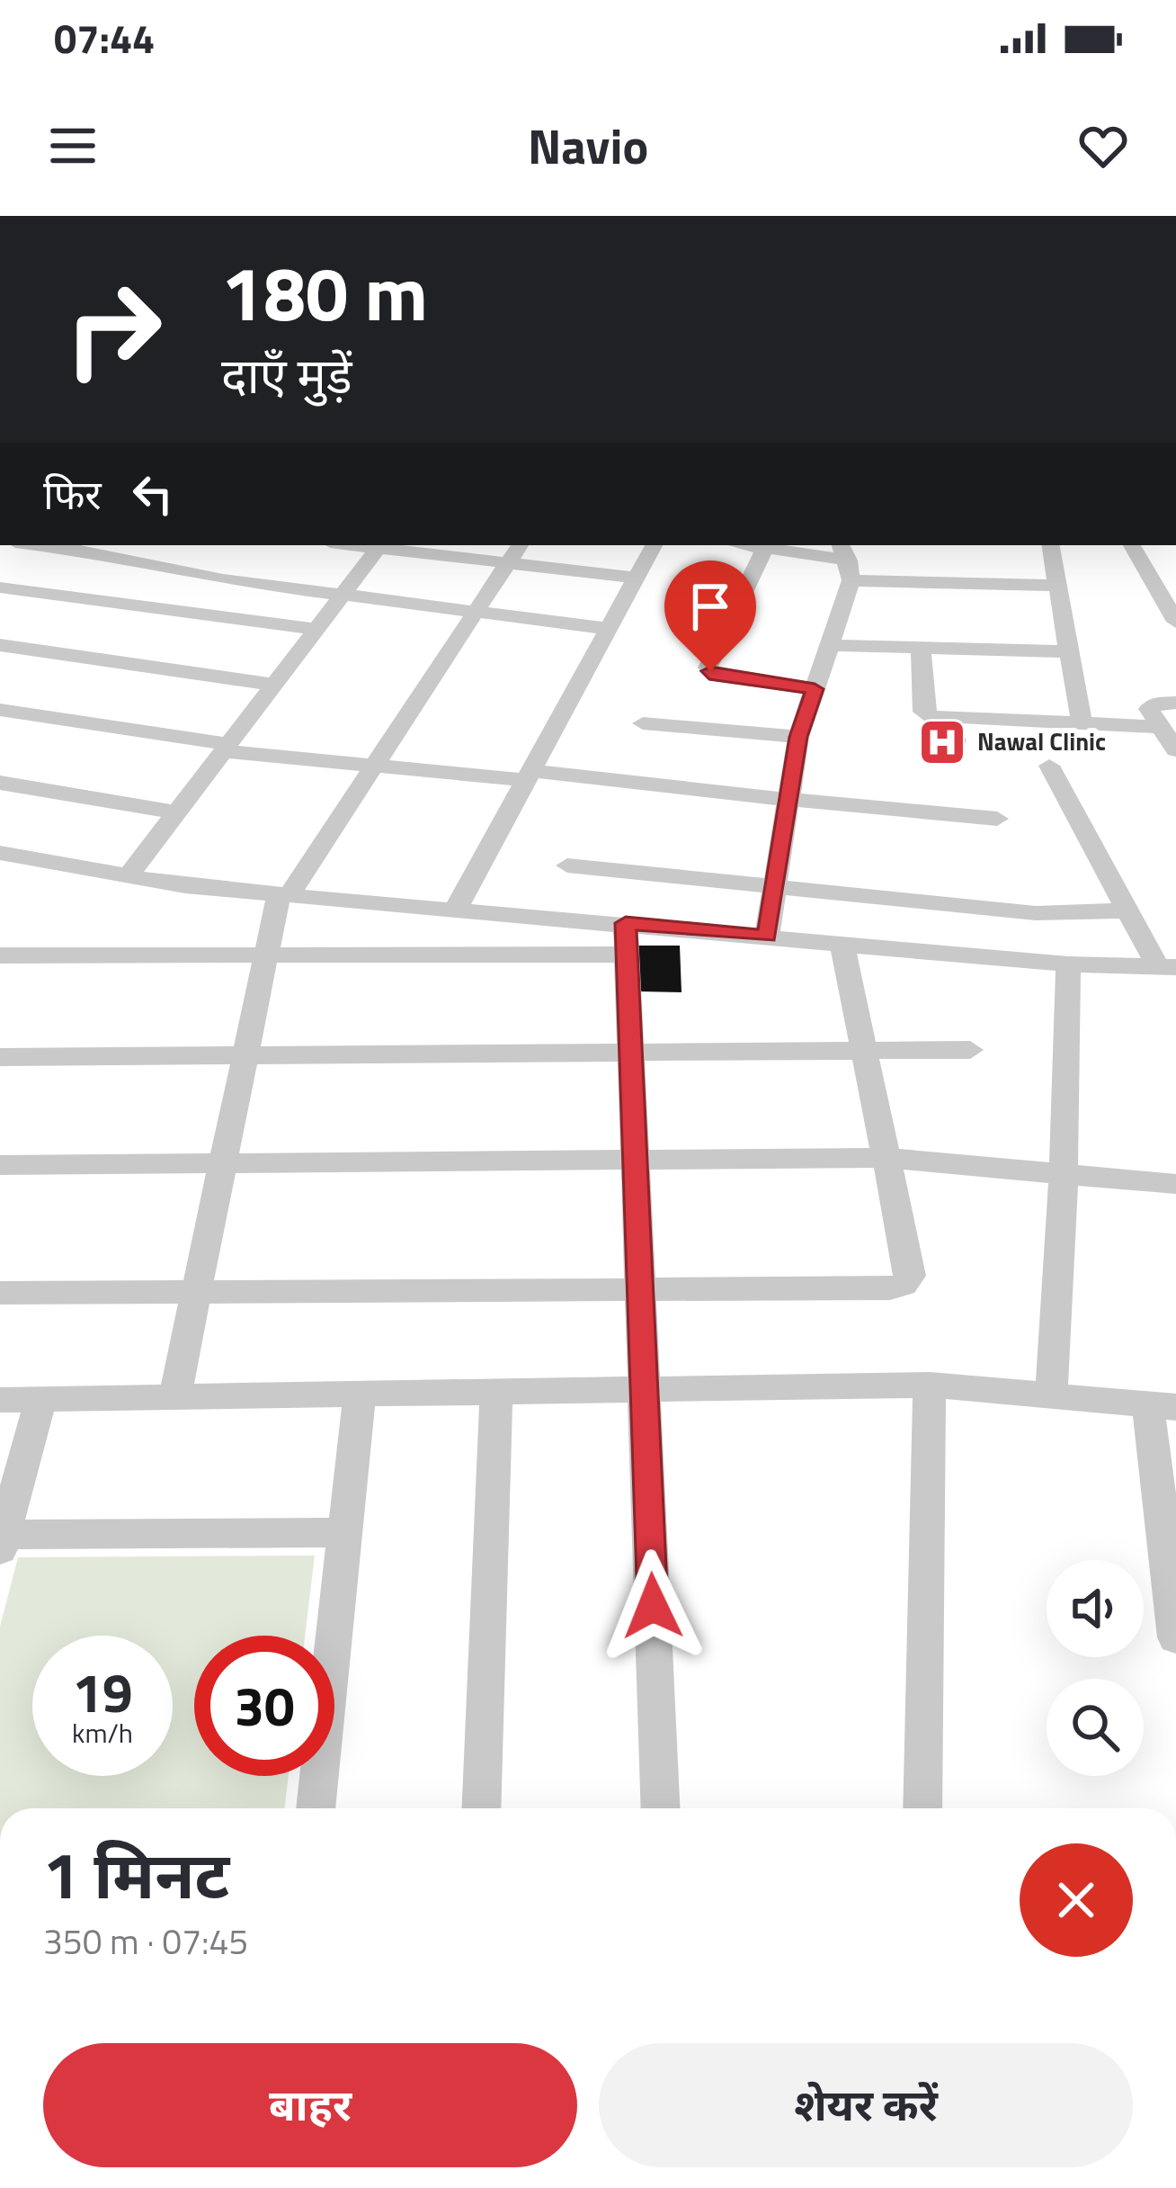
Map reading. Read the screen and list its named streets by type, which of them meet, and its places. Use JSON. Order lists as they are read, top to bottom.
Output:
{
  "places": {
    "hospital": ["Nawal Clinic"]
  },
  "page": {
    "status": "07:44",
    "header": "Navio",
    "turn": ["180 m", "दाएँ मुड़ें"],
    "then": "फिर",
    "speed": "19 km/h",
    "limit": "30",
    "heading": ["1 मिनट", "350 m · 07:45"],
    "buttons": ["बाहर", "शेयर करें"]
  }
}
